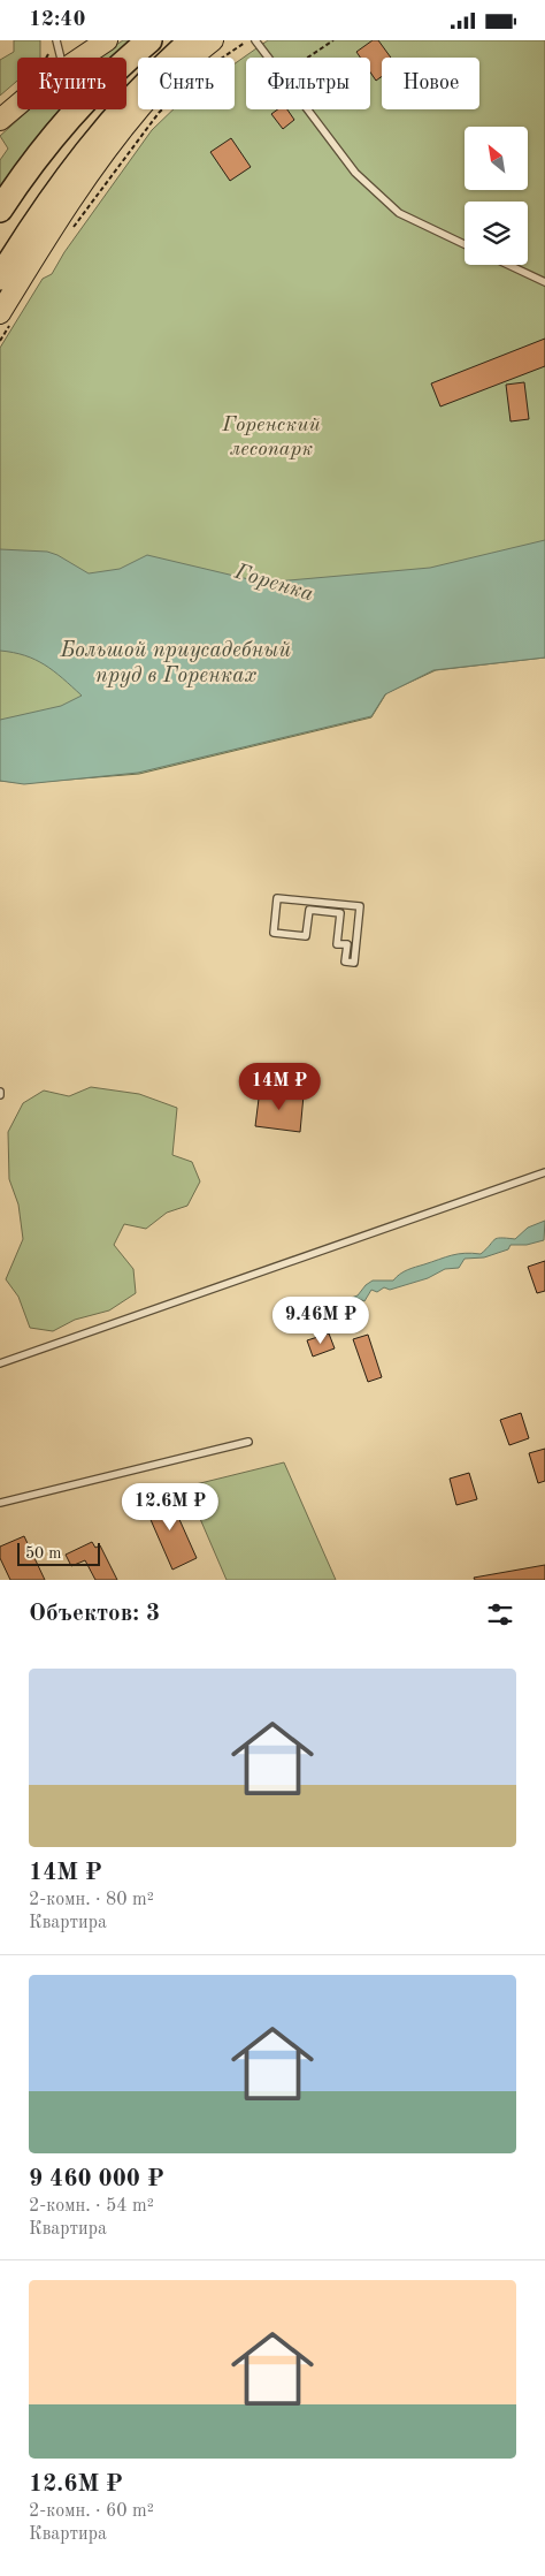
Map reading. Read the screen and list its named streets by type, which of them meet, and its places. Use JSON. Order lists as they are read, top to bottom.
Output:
{
  "water": ["Горенка", "Большой приусадебный пруд в Горенках"],
  "parks": ["Горенский лесопарк"],
  "scale_bar": "50 m",
  "north": "top left",
  "page": {
    "status": "12:40",
    "chip": [
      "Купить",
      "Снять",
      "Фильтры",
      "Новое"
    ],
    "price": ["14M ₽", "9.46M ₽", "12.6M ₽"],
    "scale": "50 m",
    "heading": "Объектов: 3",
    "list": [
      {
        "name": "14M ₽",
        "note": "2-комн. · 80 m² · Квартира"
      },
      {
        "name": "9 460 000 ₽",
        "note": "2-комн. · 54 m² · Квартира"
      },
      {
        "name": "12.6M ₽",
        "note": "2-комн. · 60 m² · Квартира"
      }
    ]
  }
}
